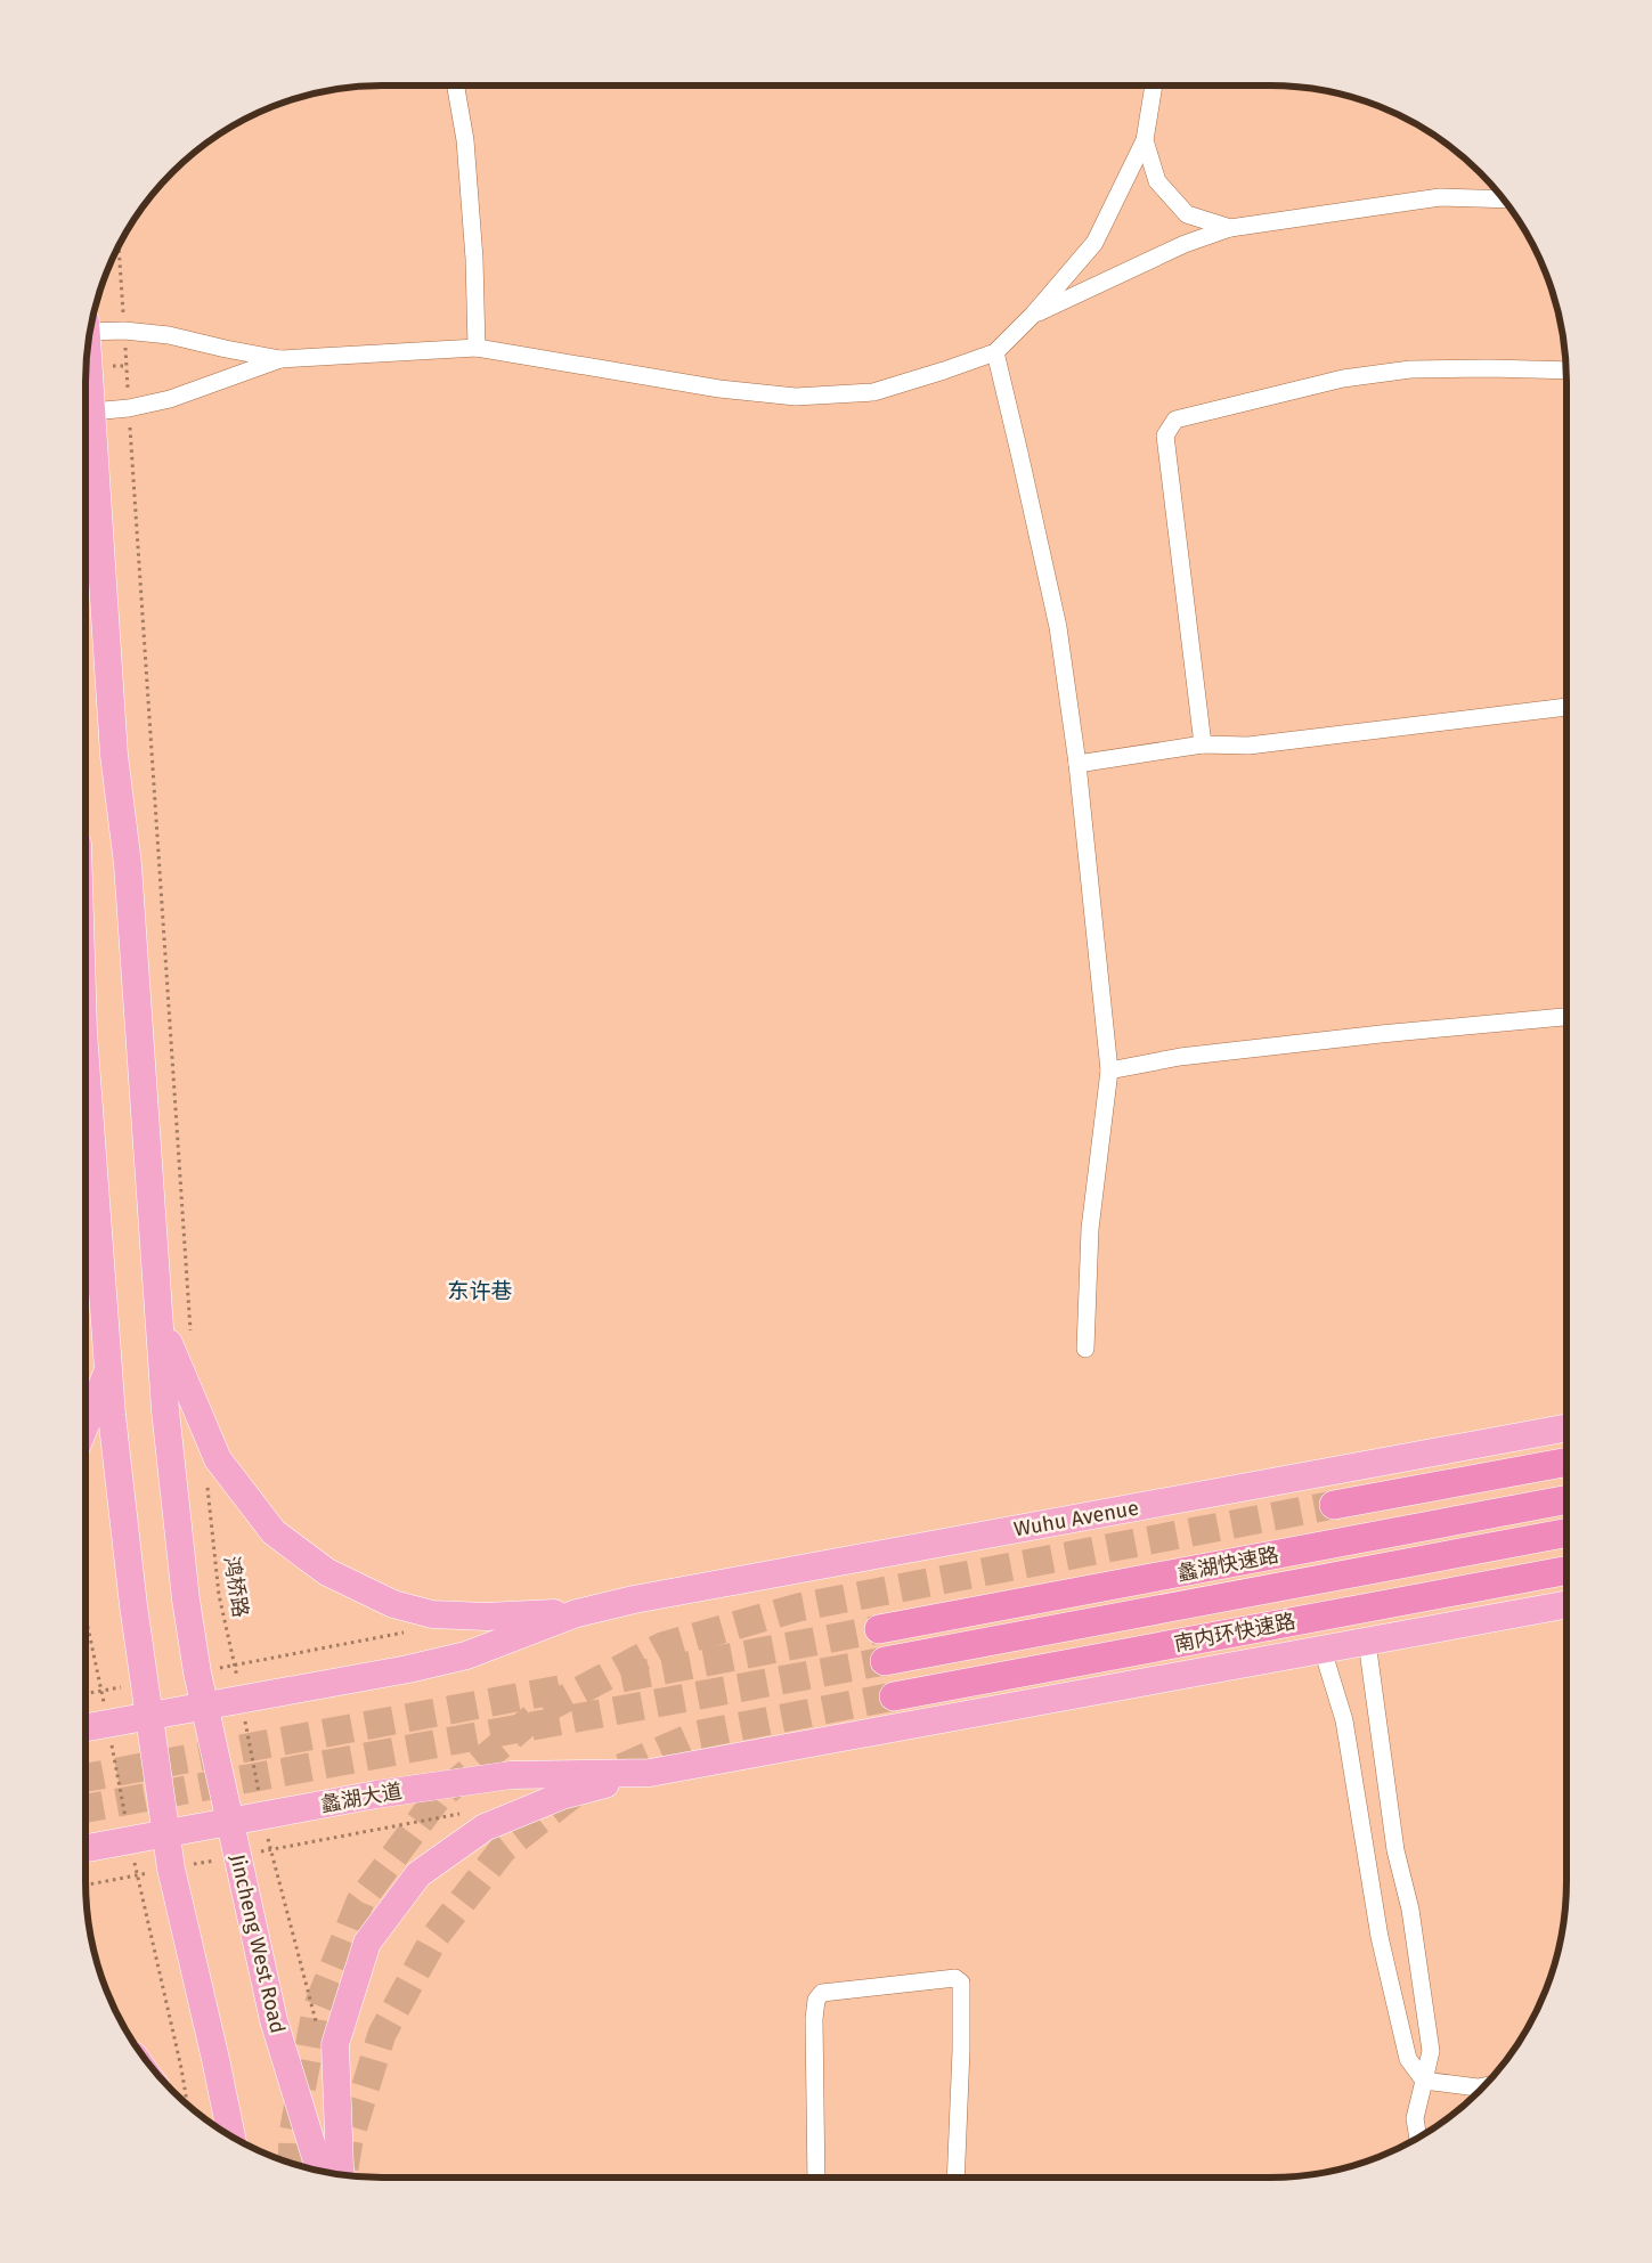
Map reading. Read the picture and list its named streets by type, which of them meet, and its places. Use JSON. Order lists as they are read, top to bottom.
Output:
{
  "streets": {
    "highway": ["蠡湖快速路", "南内环快速路"],
    "main road": ["Wuhu Avenue", "蠡湖大道", "Jincheng West Road"],
    "path": ["鸿桥路"]
  },
  "crossings": [
    ["鸿桥路", "Jincheng West Road"],
    ["蠡湖大道", "Jincheng West Road"]
  ],
  "districts": ["东许巷"]
}
